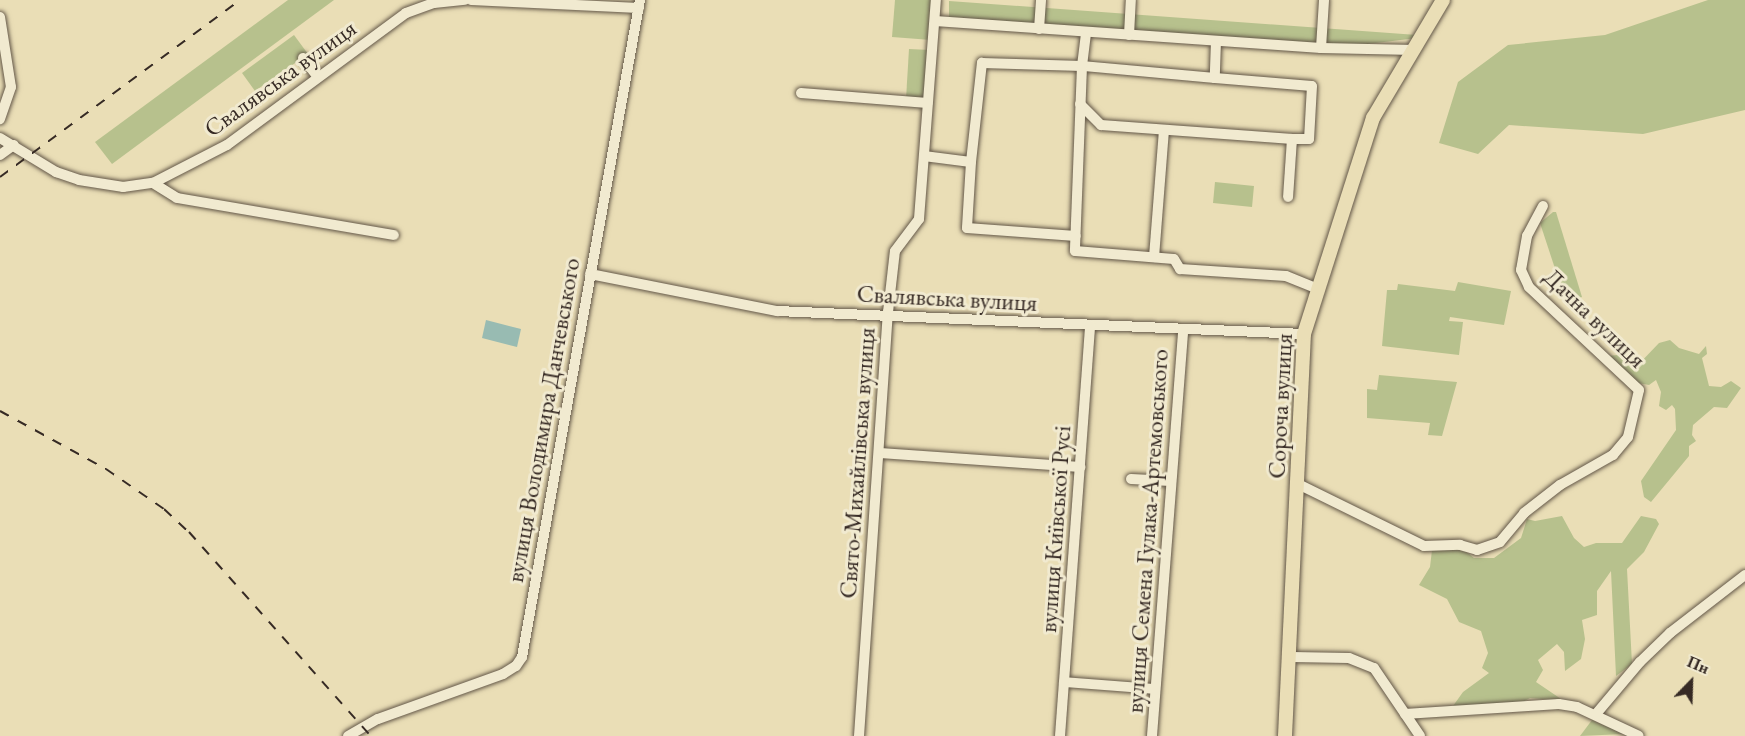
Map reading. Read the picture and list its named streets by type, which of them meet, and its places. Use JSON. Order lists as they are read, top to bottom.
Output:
{
  "streets": {
    "main road": ["Сороча вулиця"],
    "street": [
      "Свалявська вулиця",
      "Дачна вулиця",
      "вулиця Володимира Данчевського",
      "Свято-Михайлівська вулиця",
      "вулиця Київської Русі",
      "вулиця Семена Гулака-Артемовського"
    ]
  },
  "crossings": [
    ["Свалявська вулиця", "Сороча вулиця"],
    ["Свалявська вулиця", "вулиця Володимира Данчевського"],
    ["Свалявська вулиця", "Свято-Михайлівська вулиця"],
    ["Свалявська вулиця", "вулиця Київської Русі"],
    ["Свалявська вулиця", "вулиця Семена Гулака-Артемовського"],
    ["Дачна вулиця", "Сороча вулиця"]
  ],
  "north": "top right"
}
